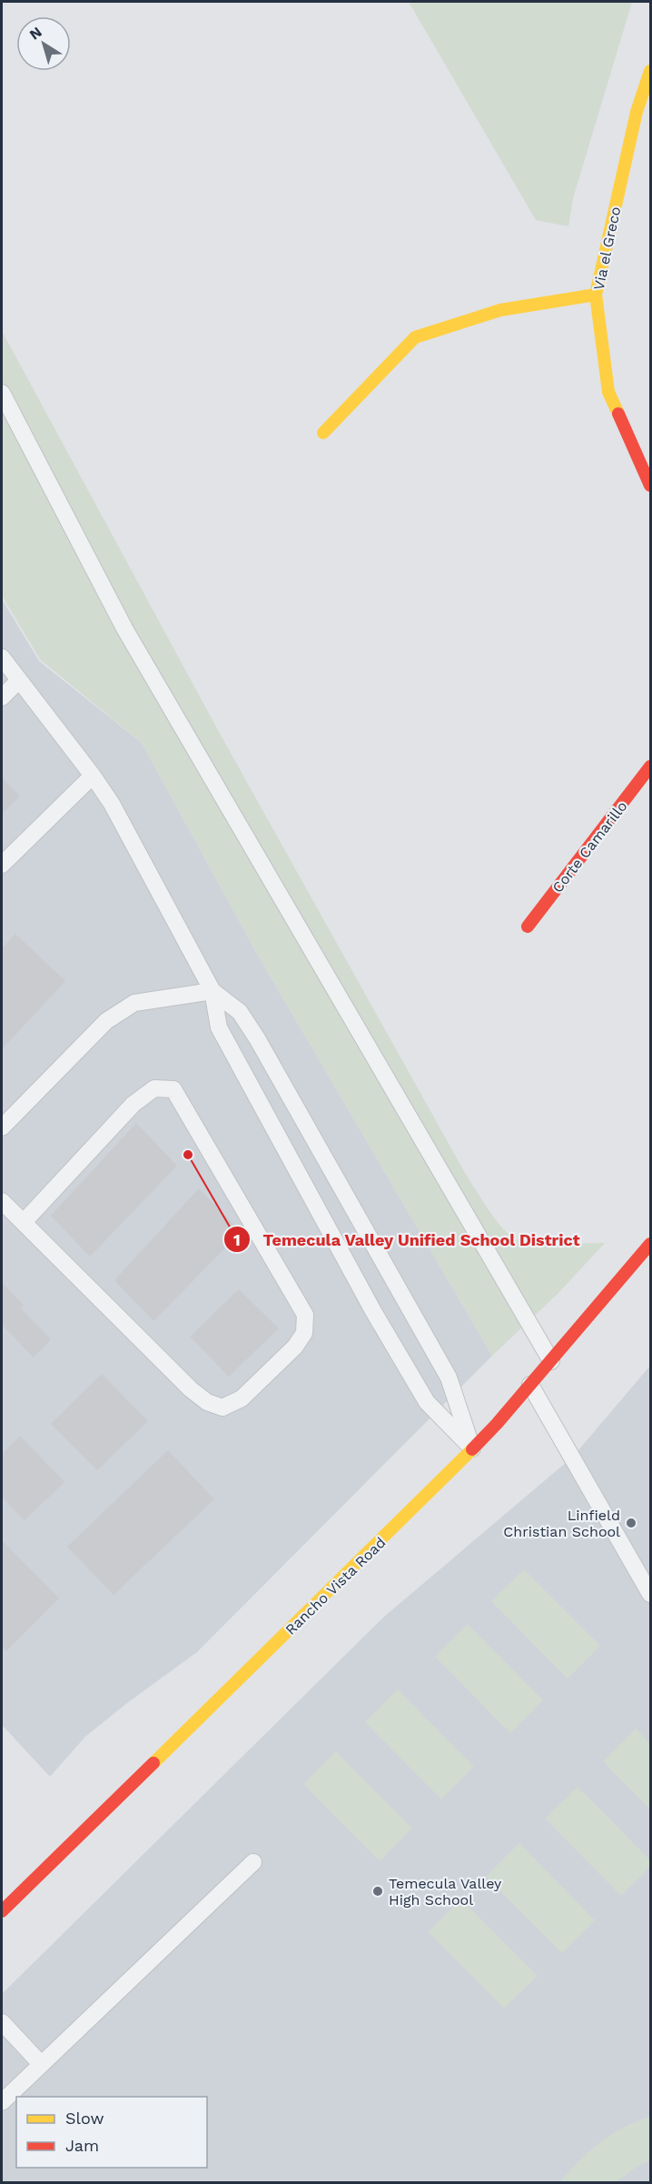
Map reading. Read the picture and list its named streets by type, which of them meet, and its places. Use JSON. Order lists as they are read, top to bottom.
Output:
{
  "streets": {
    "street": ["Via el Greco", "Corte Camarillo", "Rancho Vista Road"]
  },
  "places": ["Temecula Valley Unified School District", "Linfield Christian School", "Temecula Valley High School"],
  "legend": ["Slow", "Jam"],
  "north": "top left"
}
